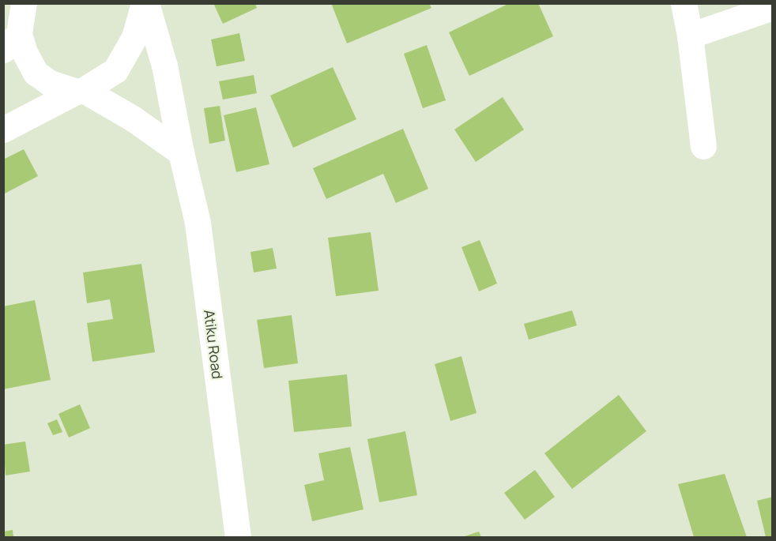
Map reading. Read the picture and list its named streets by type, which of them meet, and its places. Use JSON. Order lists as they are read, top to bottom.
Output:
{
  "streets": {
    "street": ["Atiku Road"]
  }
}
